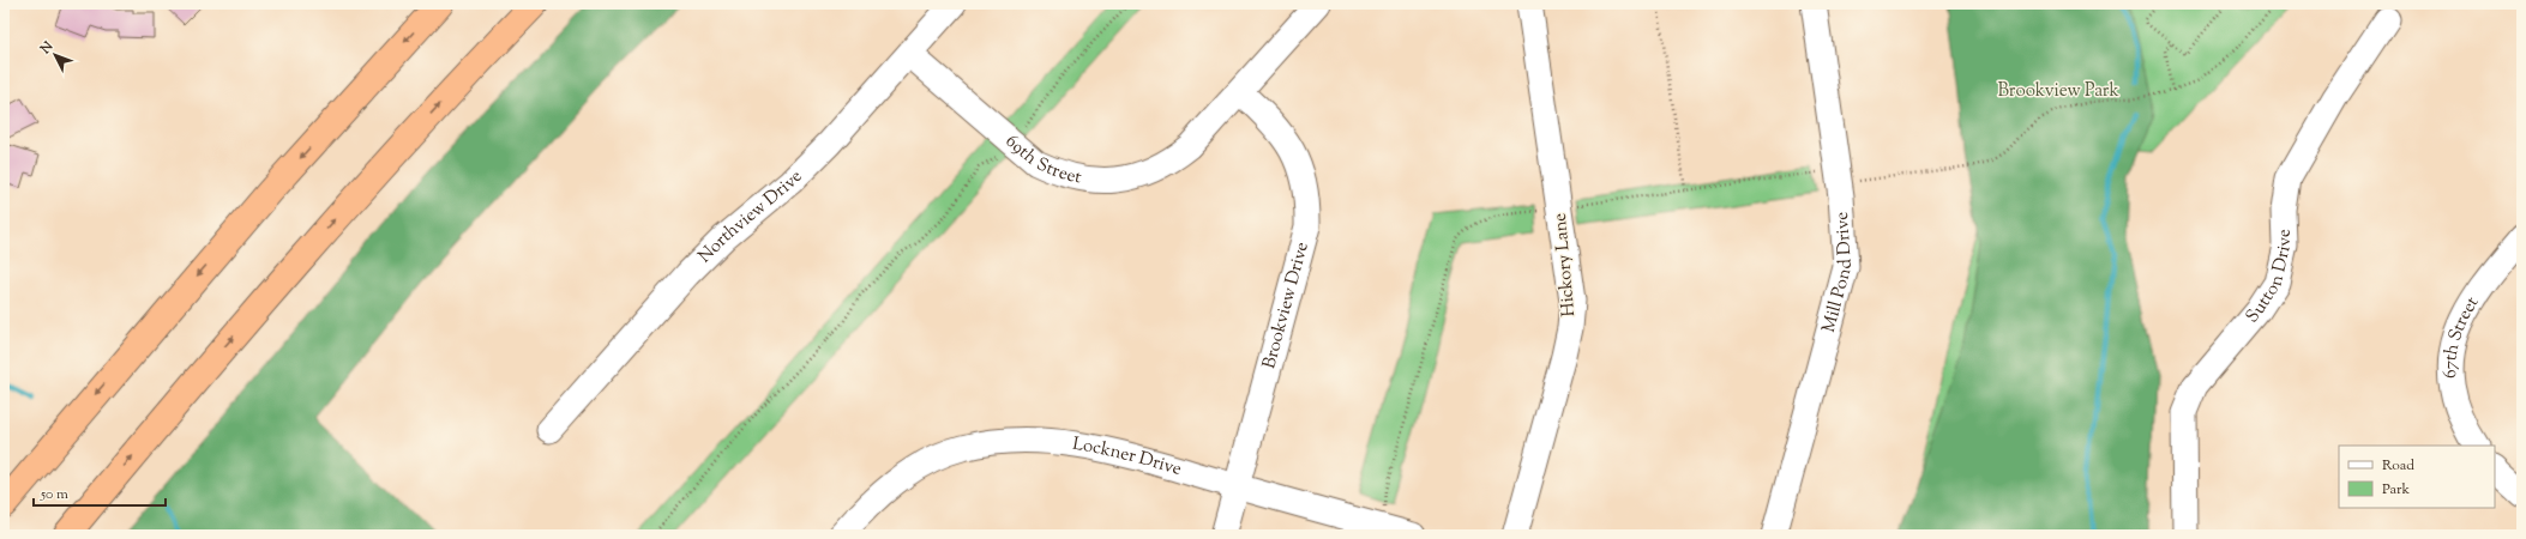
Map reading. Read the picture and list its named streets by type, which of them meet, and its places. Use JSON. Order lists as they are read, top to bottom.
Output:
{
  "streets": {
    "street": [
      "69th Street",
      "Northview Drive",
      "Hickory Lane",
      "Mill Pond Drive",
      "Sutton Drive",
      "Brookview Drive",
      "67th Street",
      "Lockner Drive"
    ]
  },
  "crossings": [
    ["69th Street", "Northview Drive"],
    ["69th Street", "Brookview Drive"],
    ["Brookview Drive", "Lockner Drive"]
  ],
  "parks": ["Brookview Park"],
  "legend": ["Road", "Park"],
  "scale_bar": "50 m",
  "north": "top left"
}
